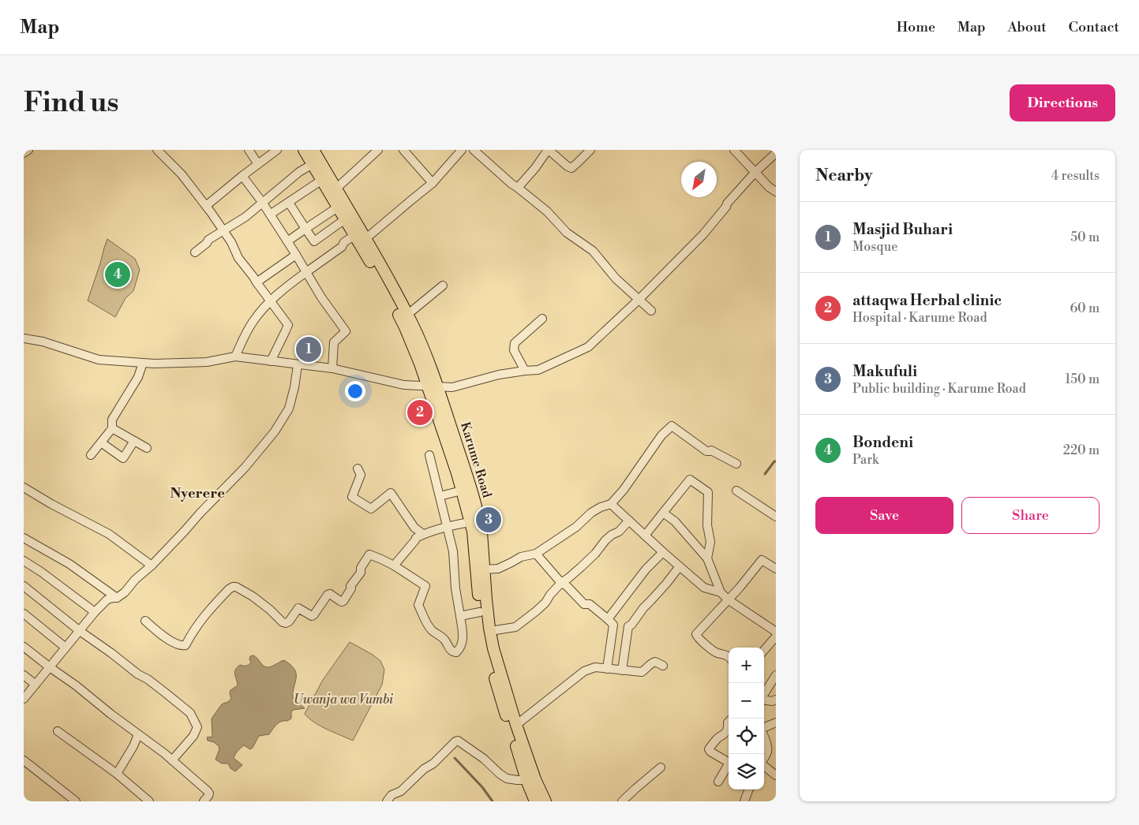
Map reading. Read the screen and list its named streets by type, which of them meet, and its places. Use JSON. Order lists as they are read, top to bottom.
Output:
{
  "streets": {
    "main road": ["Karume Road"]
  },
  "districts": ["Nyerere"],
  "parks": ["Uwanja wa Vumbi"],
  "north": "bottom left",
  "page": {
    "header": "Map",
    "nav": [
      "Home",
      "Map",
      "About",
      "Contact"
    ],
    "buttons": [
      "Directions",
      ["Save", "Share"]
    ],
    "title": "Find us",
    "heading": ["Nearby", "4 results"],
    "list": [
      {
        "mark": "1",
        "name": "Masjid Buhari",
        "note": "Mosque",
        "value": "50 m"
      },
      {
        "mark": "2",
        "name": "attaqwa Herbal clinic",
        "note": "Hospital · Karume Road",
        "value": "60 m"
      },
      {
        "mark": "3",
        "name": "Makufuli",
        "note": "Public building · Karume Road",
        "value": "150 m"
      },
      {
        "mark": "4",
        "name": "Bondeni",
        "note": "Park",
        "value": "220 m"
      }
    ],
    "pins": [
      "4",
      "1",
      "2",
      "3"
    ],
    "map_buttons": ["+", "−"]
  }
}
